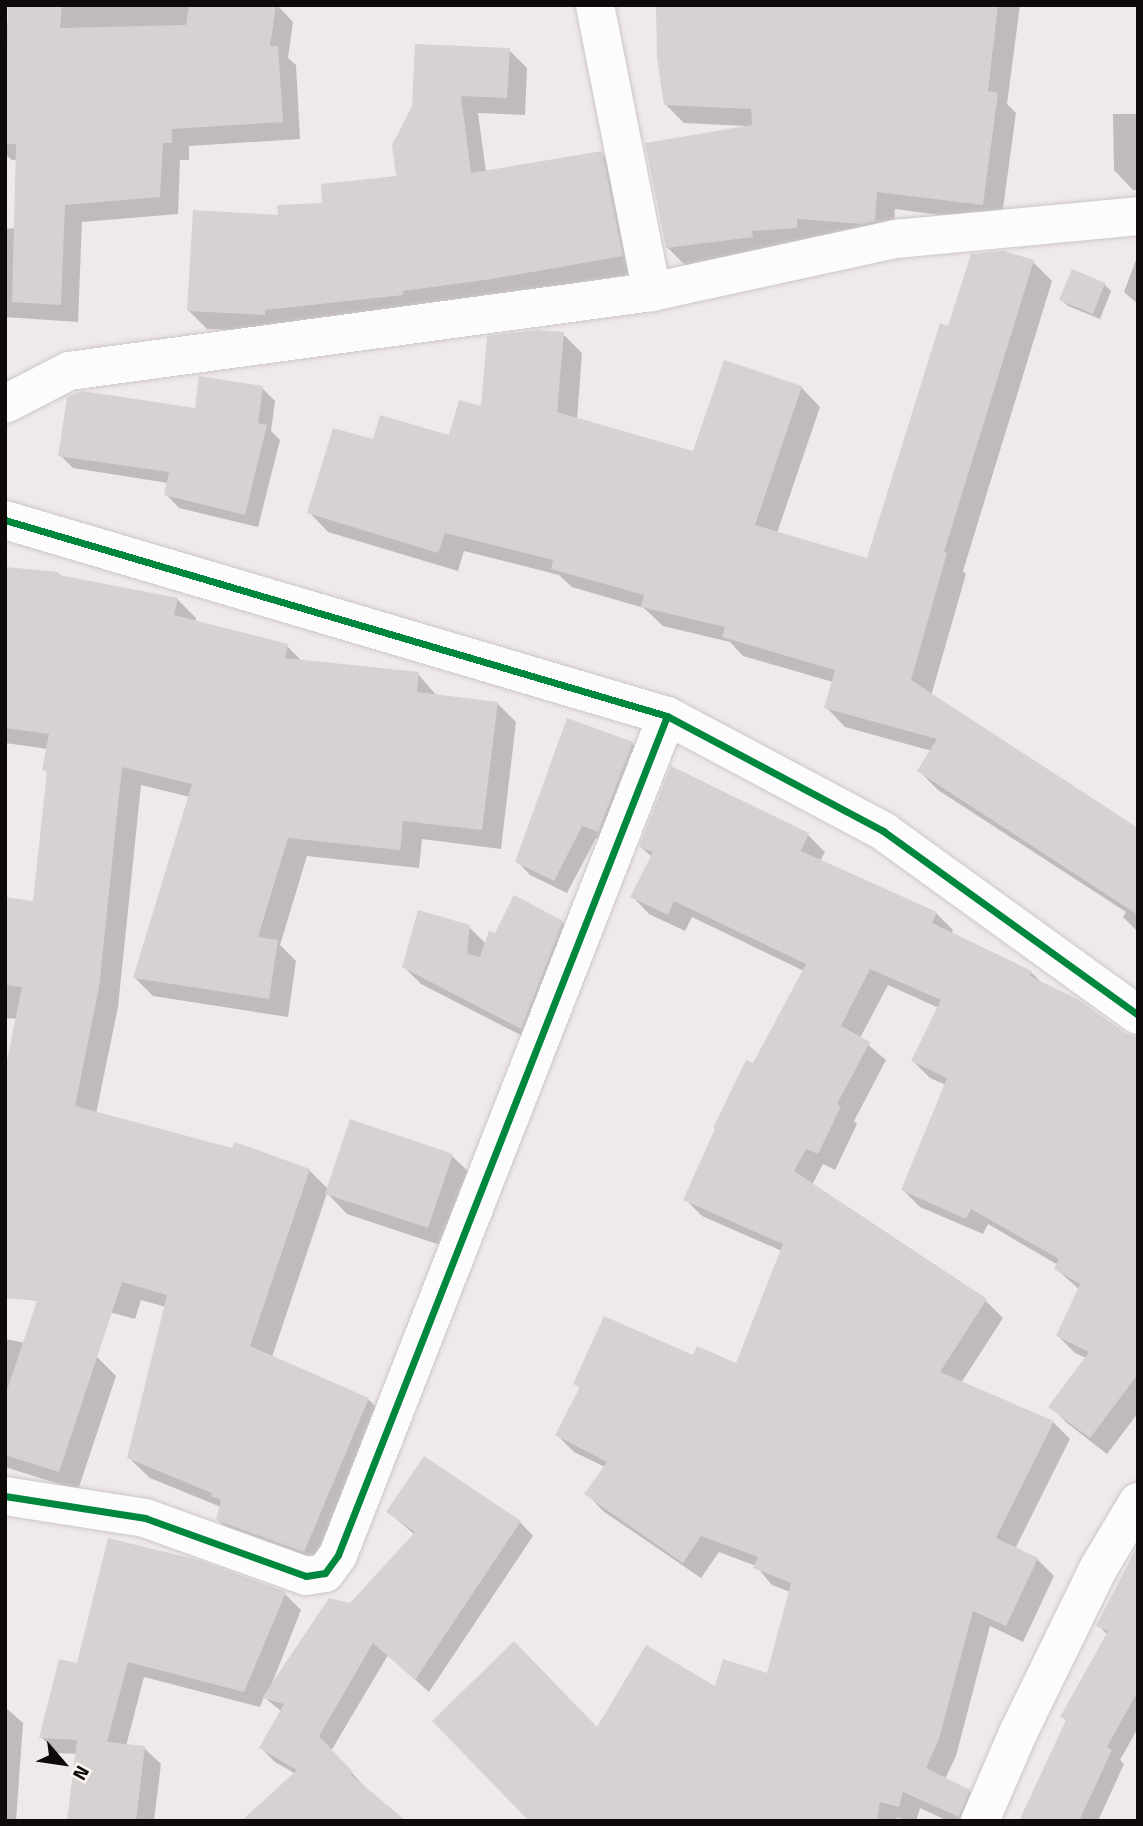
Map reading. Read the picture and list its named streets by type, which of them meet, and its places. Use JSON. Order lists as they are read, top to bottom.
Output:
{
  "north": "bottom right"
}
